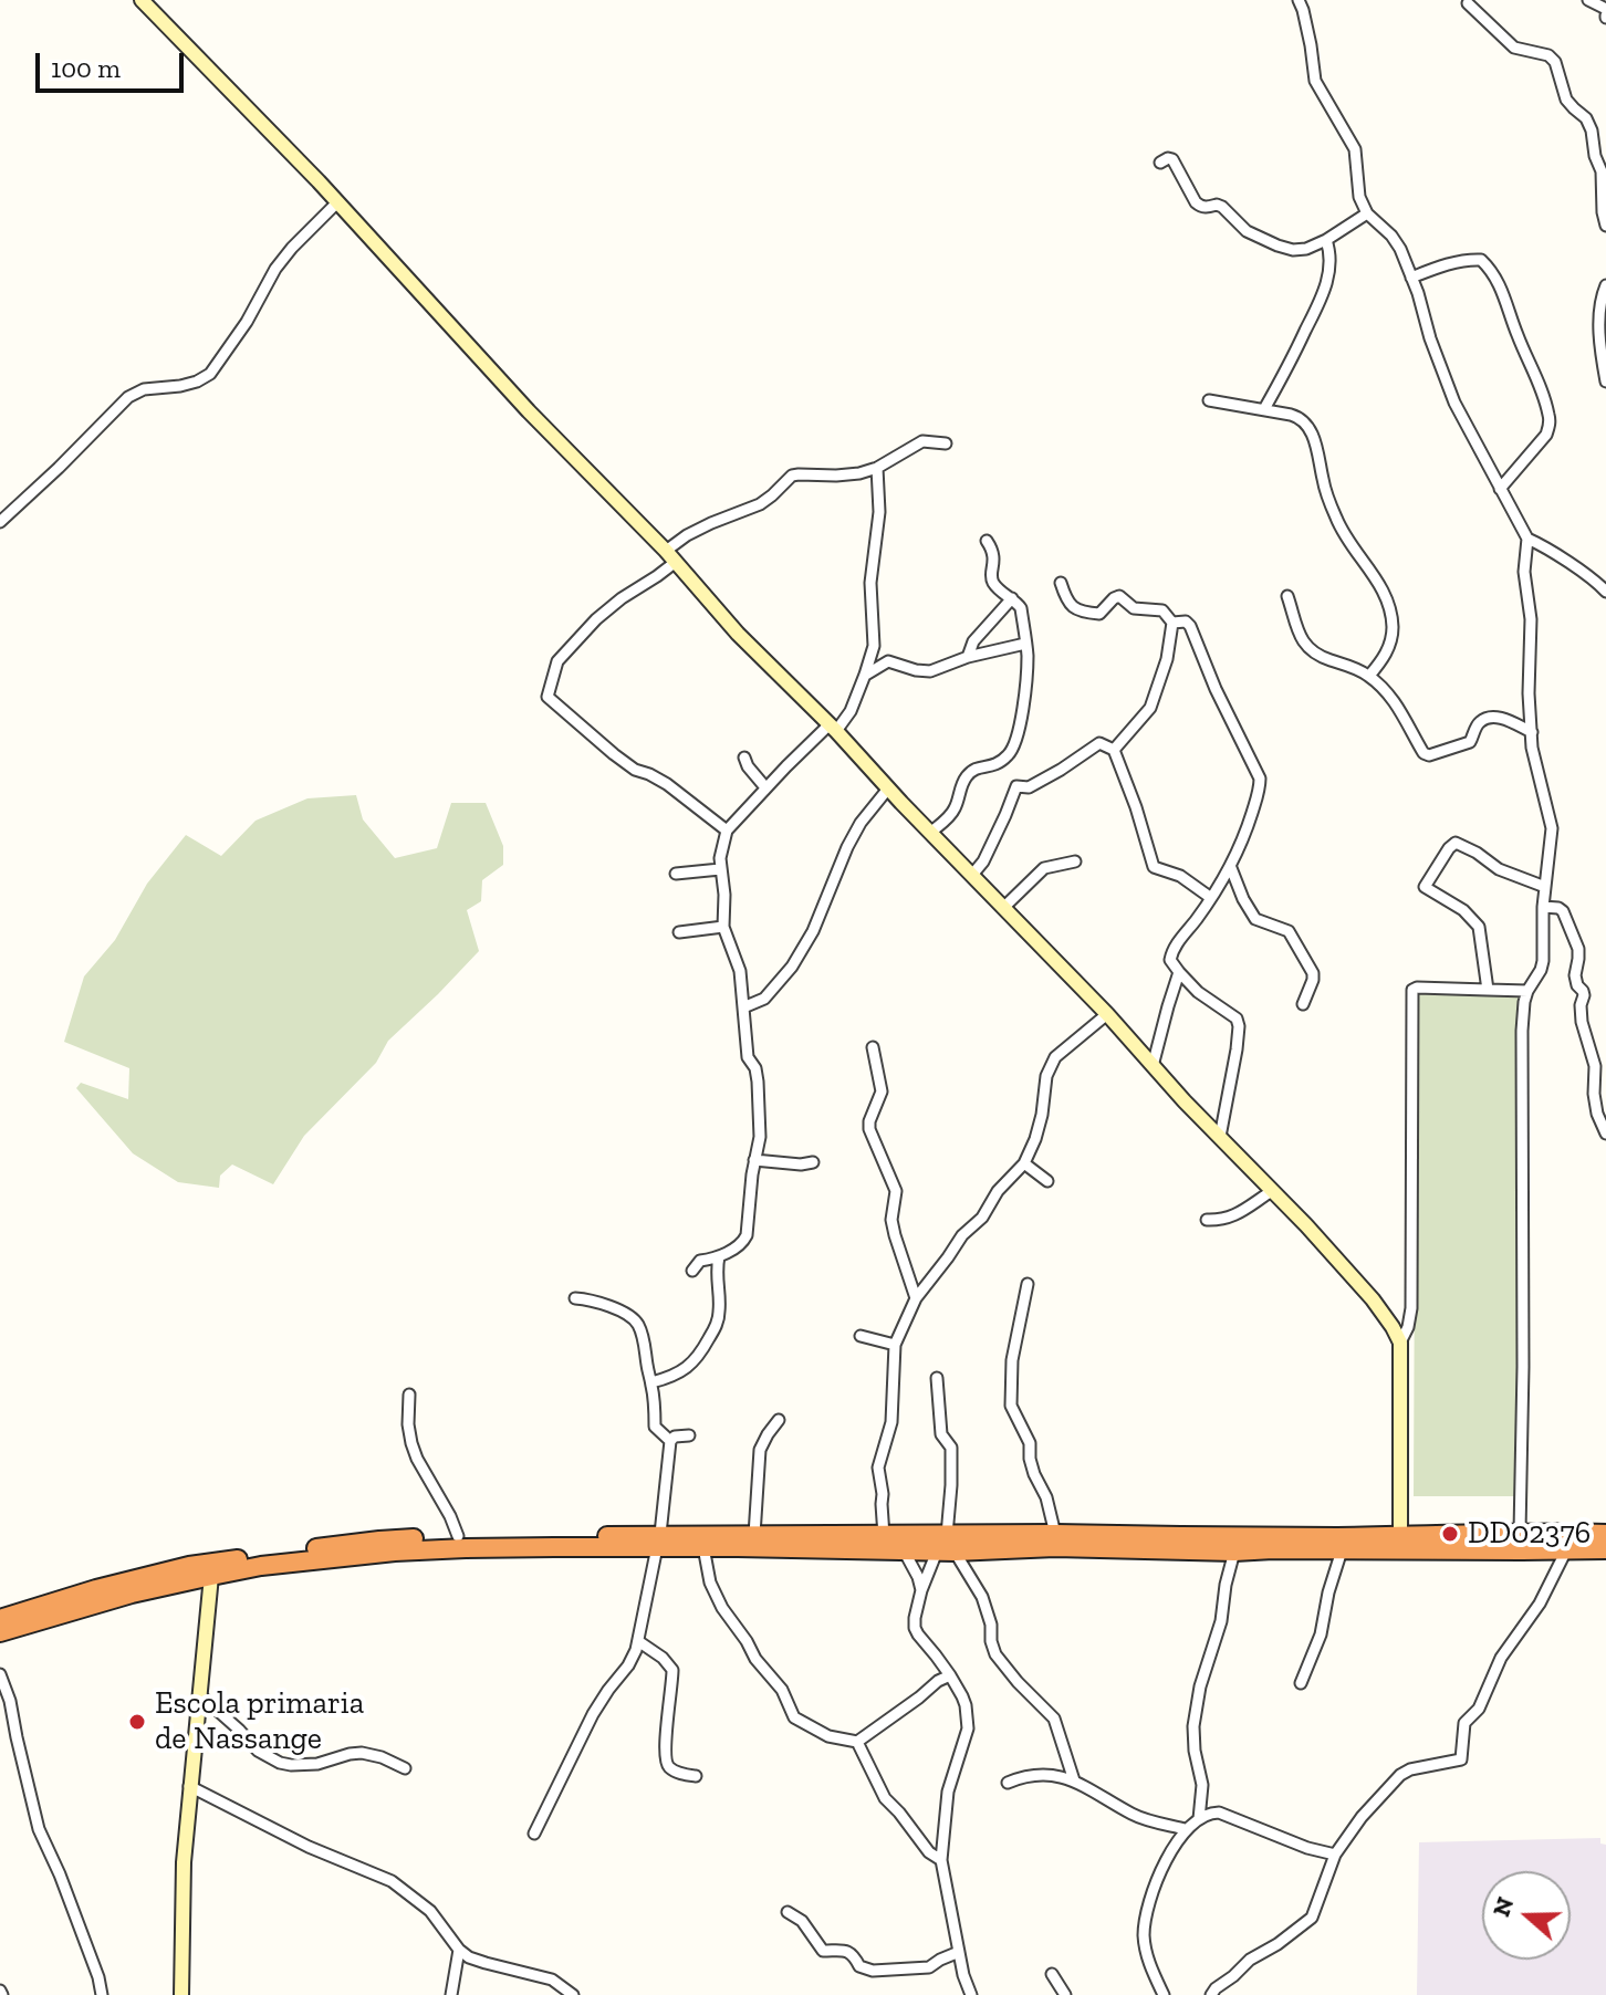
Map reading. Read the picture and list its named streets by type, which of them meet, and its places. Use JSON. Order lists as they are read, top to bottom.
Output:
{
  "places": ["DD02376", "Escola primaria de Nassange"],
  "scale_bar": "100 m",
  "north": "left"
}
